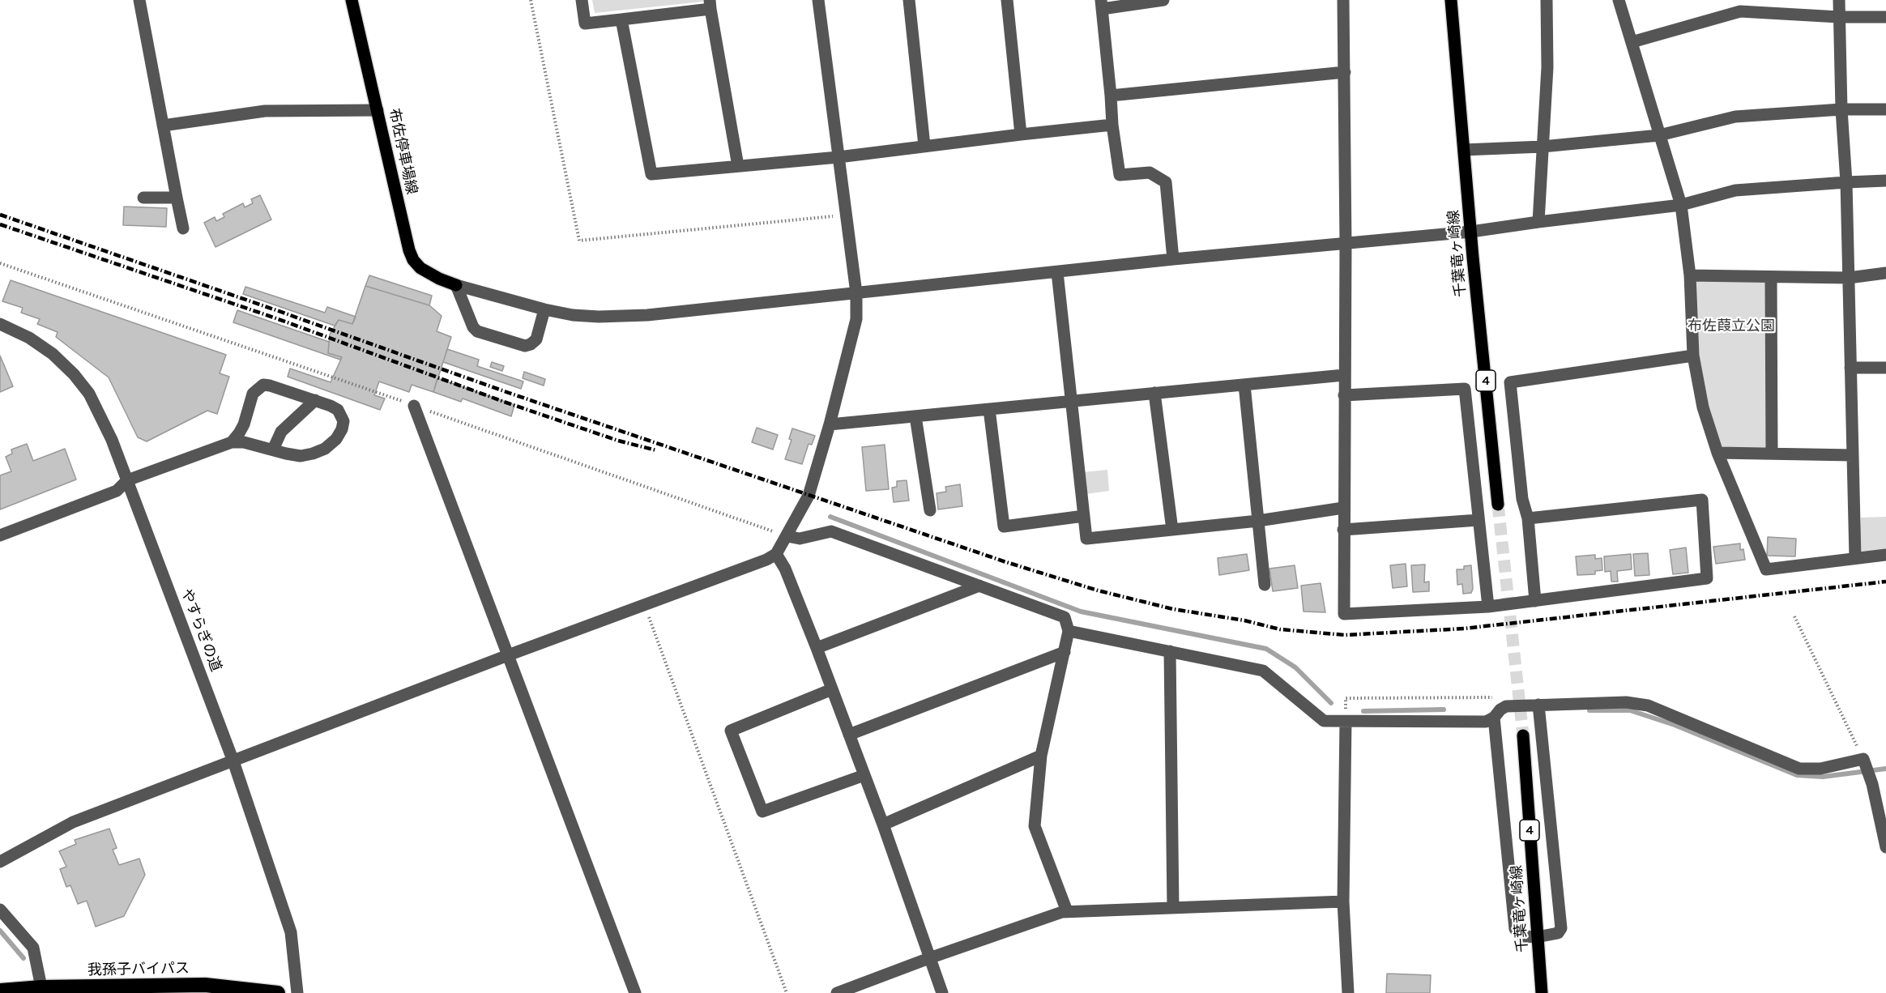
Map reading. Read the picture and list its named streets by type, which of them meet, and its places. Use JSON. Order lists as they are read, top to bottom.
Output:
{
  "streets": {
    "highway": ["我孫子バイパス"],
    "main road": ["布佐停車場線", "千葉竜ヶ崎線", "4"],
    "street": ["やすらぎの道"]
  },
  "parks": ["布佐葭立公園"]
}
